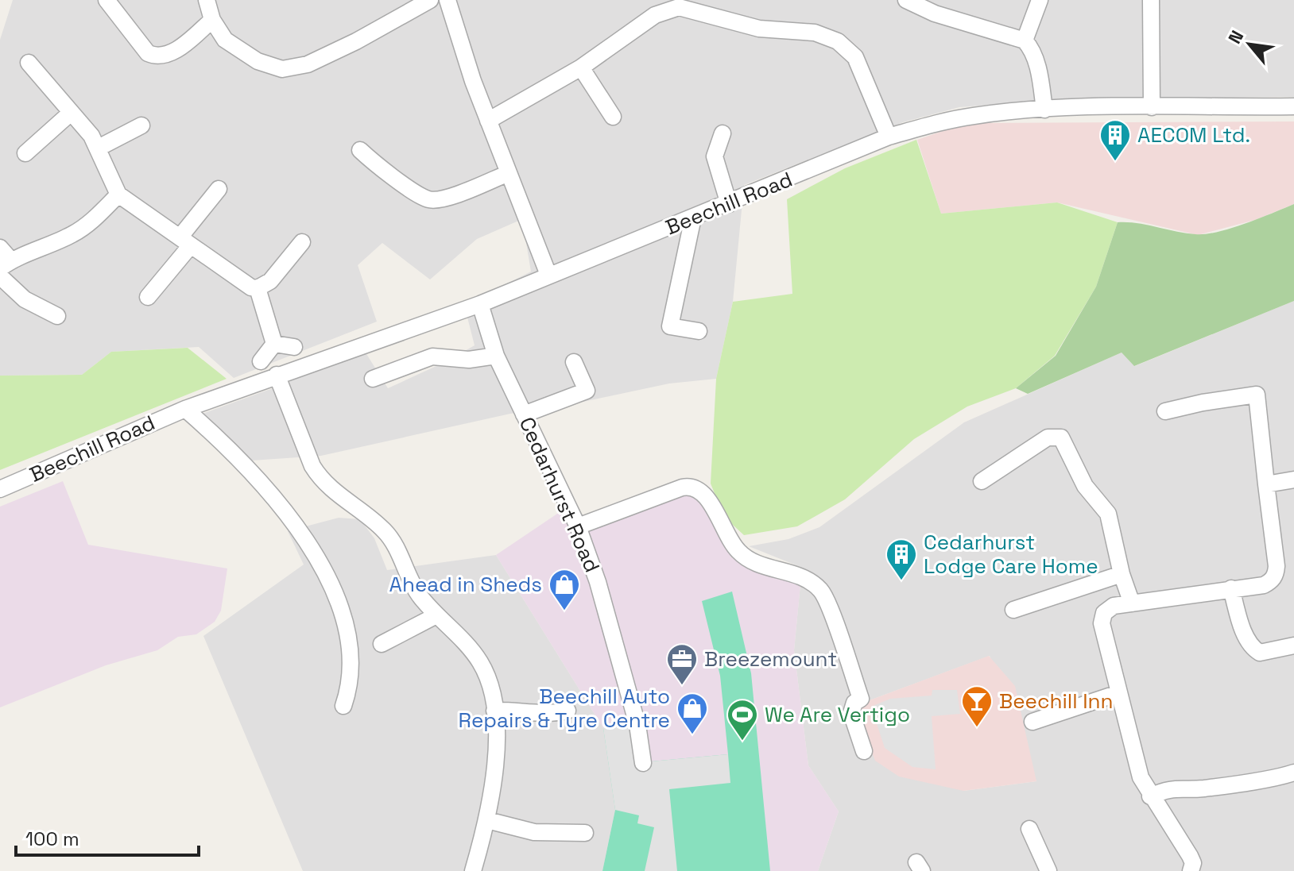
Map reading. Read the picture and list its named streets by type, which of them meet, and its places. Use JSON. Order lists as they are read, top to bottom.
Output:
{
  "streets": {
    "street": ["Beechill Road", "Cedarhurst Road"]
  },
  "crossings": [
    ["Beechill Road", "Cedarhurst Road"]
  ],
  "places": {
    "building": ["AECOM Ltd.", "Cedarhurst Lodge Care Home"],
    "shop": ["Ahead in Sheds", "Beechill Auto Repairs & Tyre Centre"],
    "office": ["Breezemount"],
    "bar": ["Beechill Inn"],
    "sports": ["We Are Vertigo"]
  },
  "scale_bar": "100 m",
  "north": "top left"
}
